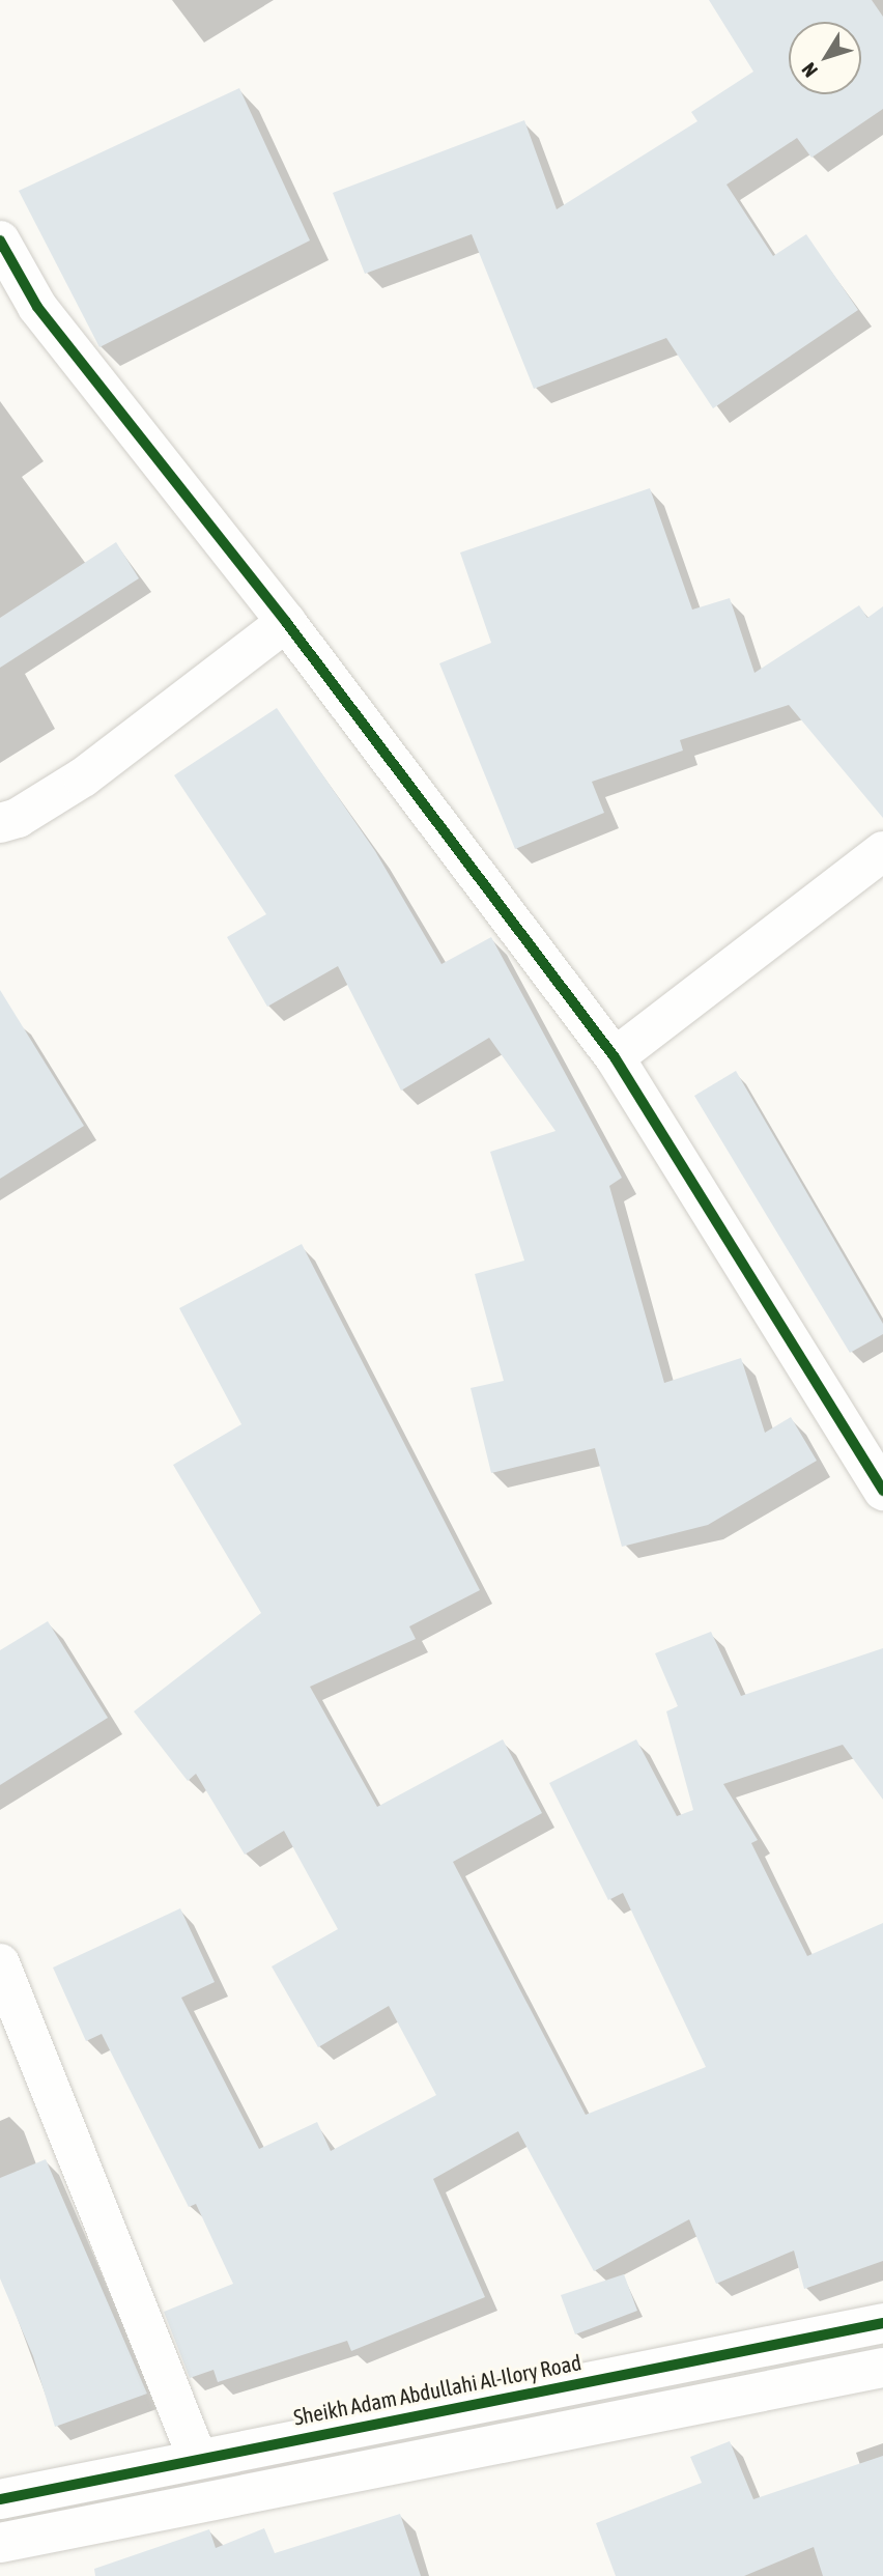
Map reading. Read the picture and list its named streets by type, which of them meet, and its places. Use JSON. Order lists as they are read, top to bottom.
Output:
{
  "streets": {
    "street": ["Sheikh Adam Abdullahi Al-Ilory Road"]
  },
  "north": "bottom left"
}
